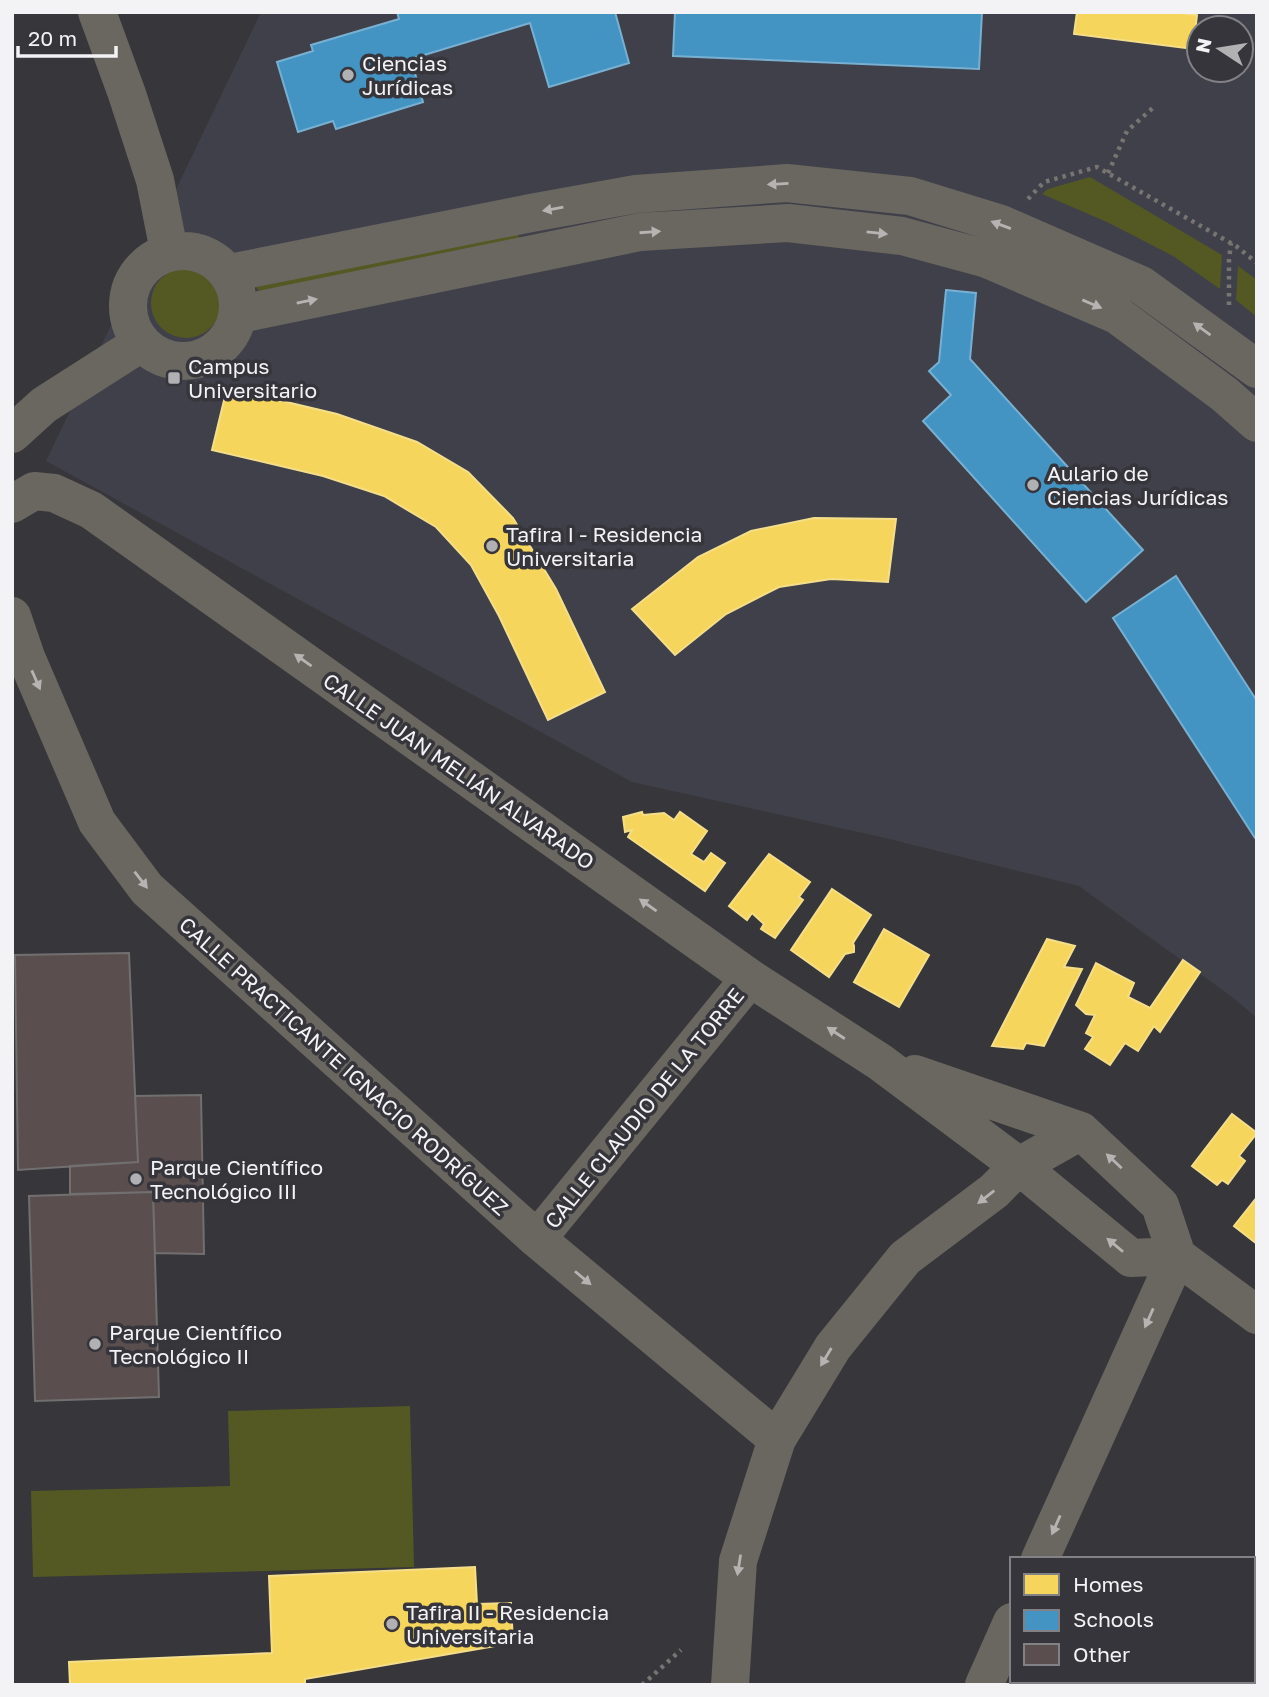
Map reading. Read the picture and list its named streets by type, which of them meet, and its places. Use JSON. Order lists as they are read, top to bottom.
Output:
{
  "streets": {
    "street": ["CALLE JUAN MELIÁN ALVARADO", "CALLE PRACTICANTE IGNACIO RODRÍGUEZ", "CALLE CLAUDIO DE LA TORRE"]
  },
  "crossings": [
    ["CALLE JUAN MELIÁN ALVARADO", "CALLE CLAUDIO DE LA TORRE"],
    ["CALLE PRACTICANTE IGNACIO RODRÍGUEZ", "CALLE CLAUDIO DE LA TORRE"]
  ],
  "one_way": ["CALLE JUAN MELIÁN ALVARADO", "CALLE PRACTICANTE IGNACIO RODRÍGUEZ"],
  "places": {
    "other": [
      "Ciencias Jurídicas",
      "Aulario de Ciencias Jurídicas",
      "Tafira I - Residencia Universitaria",
      "Parque Científico Tecnológico III",
      "Parque Científico Tecnológico II",
      "Tafira II - Residencia Universitaria"
    ],
    "transit": ["Campus Universitario"]
  },
  "legend": ["Homes", "Schools", "Other"],
  "scale_bar": "20 m",
  "north": "left"
}
